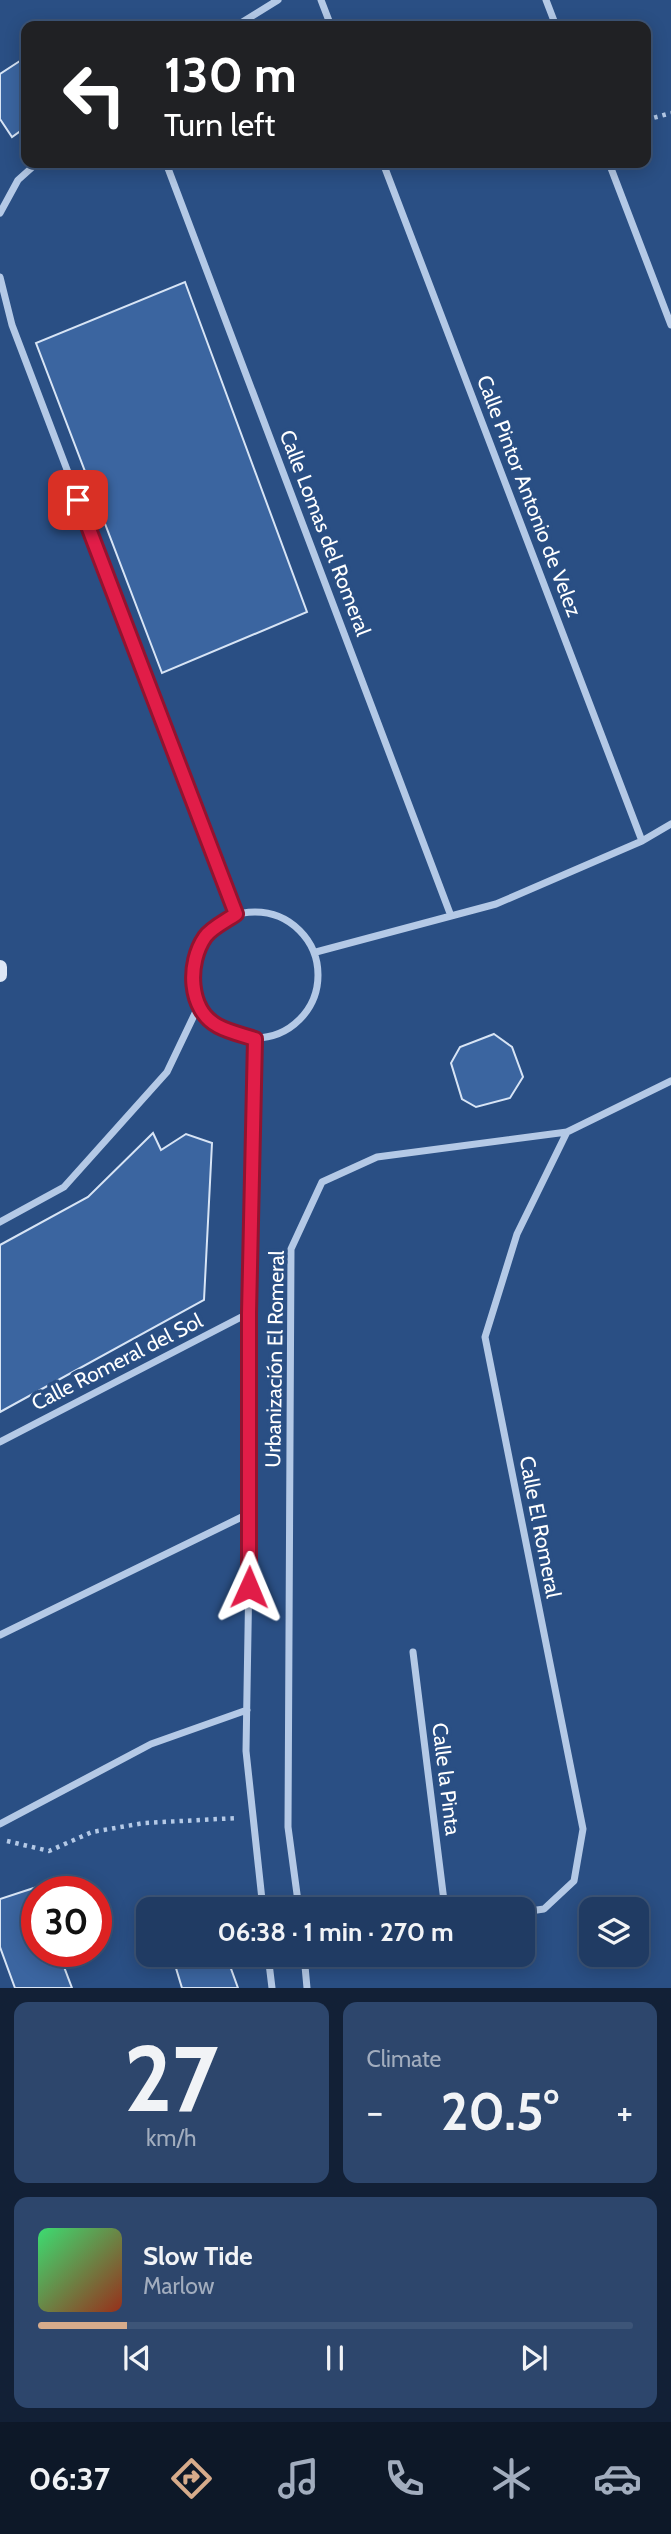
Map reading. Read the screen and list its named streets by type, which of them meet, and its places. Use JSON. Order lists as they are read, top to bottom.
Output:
{
  "streets": {
    "street": [
      "Calle Pintor Antonio de Velez",
      "Calle Lomas del Romeral",
      "Urbanización El Romeral",
      "Calle Romeral del Sol",
      "Calle El Romeral",
      "Calle la Pinta"
    ]
  },
  "crossings": [
    ["Urbanización El Romeral", "Calle El Romeral"]
  ],
  "page": {
    "turn": ["130 m", "Turn left"],
    "limit": "30",
    "trip": "06:38 · 1 min · 270 m",
    "tile": [
      ["27", "km/h"],
      "Climate"
    ],
    "heat": ["−", "20.5°", "+"],
    "song": ["Slow Tide", "Marlow"],
    "tabs": "06:37"
  }
}
